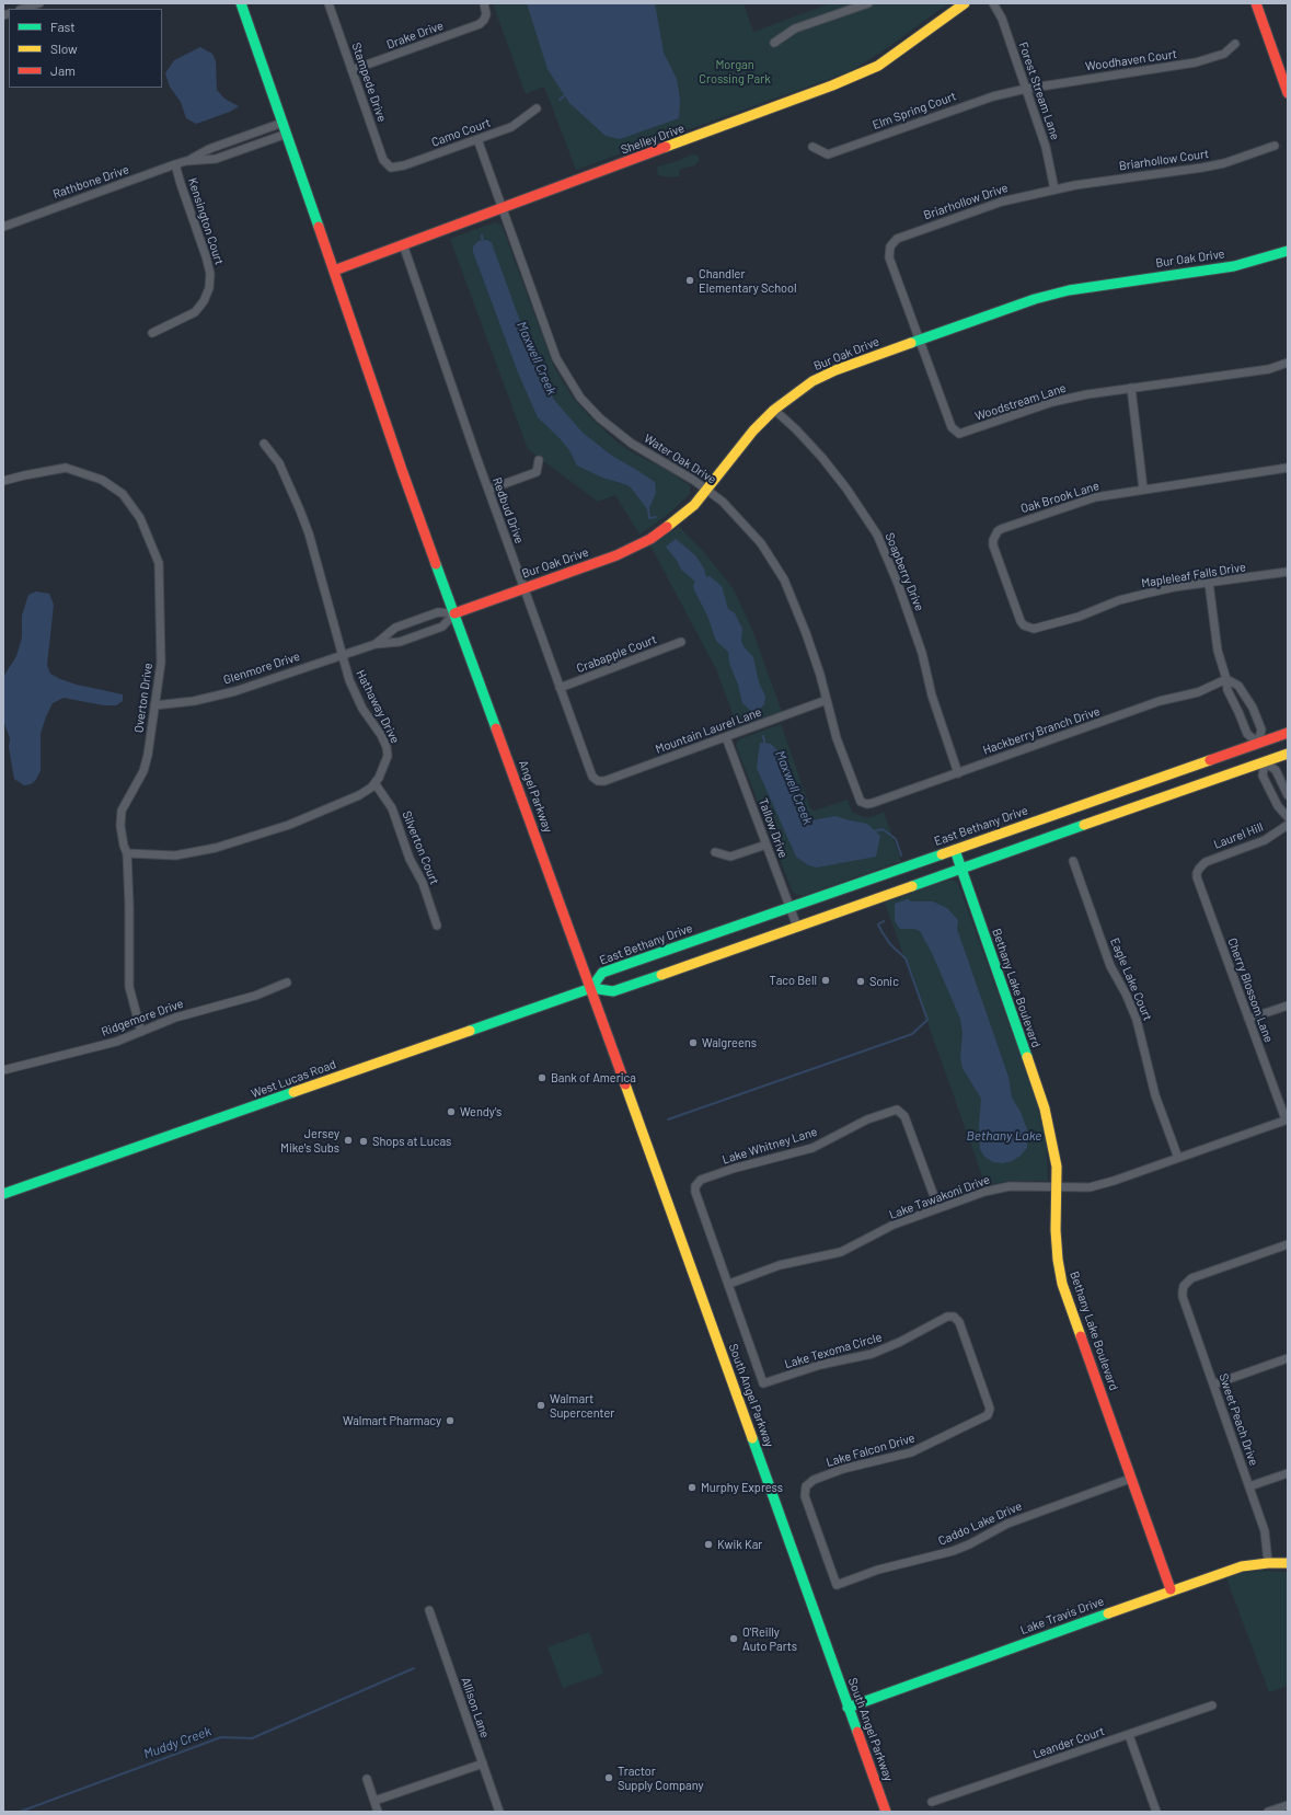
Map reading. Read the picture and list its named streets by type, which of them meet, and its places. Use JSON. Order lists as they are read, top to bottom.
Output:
{
  "streets": {
    "main road": [
      "Shelley Drive",
      "Bur Oak Drive",
      "Angel Parkway",
      "East Bethany Drive",
      "Bethany Lake Boulevard",
      "West Lucas Road",
      "South Angel Parkway",
      "Lake Travis Drive"
    ],
    "street": [
      "Drake Drive",
      "Woodhaven Court",
      "Stampede Drive",
      "Forest Stream Lane",
      "Elm Spring Court",
      "Camo Court",
      "Briarhollow Court",
      "Rathbone Drive",
      "Briarhollow Drive",
      "Kensington Court",
      "Woodstream Lane",
      "Water Oak Drive",
      "Oak Brook Lane",
      "Redbud Drive",
      "Soapberry Drive",
      "Mapleleaf Falls Drive",
      "Crabapple Court",
      "Glenmore Drive",
      "Overton Drive",
      "Hathaway Drive",
      "Mountain Laurel Lane",
      "Hackberry Branch Drive",
      "Tallow Drive",
      "Laurel Hill",
      "Silverton Court",
      "Eagle Lake Court",
      "Cherry Blossom Lane",
      "Ridgemore Drive",
      "Lake Whitney Lane",
      "Lake Tawakoni Drive",
      "Lake Texoma Circle",
      "Sweet Peach Drive",
      "Lake Falcon Drive",
      "Caddo Lake Drive",
      "Allison Lane",
      "Leander Court"
    ]
  },
  "crossings": [
    ["Drake Drive", "Stampede Drive"],
    ["Woodhaven Court", "Forest Stream Lane"],
    ["Woodhaven Court", "Elm Spring Court"],
    ["Stampede Drive", "Camo Court"],
    ["Forest Stream Lane", "Elm Spring Court"],
    ["Forest Stream Lane", "Briarhollow Court"],
    ["Forest Stream Lane", "Briarhollow Drive"],
    ["Camo Court", "Water Oak Drive"],
    ["Shelley Drive", "Water Oak Drive"],
    ["Shelley Drive", "Redbud Drive"],
    ["Shelley Drive", "Angel Parkway"],
    ["Briarhollow Court", "Briarhollow Drive"],
    ["Rathbone Drive", "Kensington Court"],
    ["Rathbone Drive", "Angel Parkway"],
    ["Briarhollow Drive", "Woodstream Lane"],
    ["Bur Oak Drive", "Woodstream Lane"],
    ["Bur Oak Drive", "Water Oak Drive"],
    ["Bur Oak Drive", "Redbud Drive"],
    ["Bur Oak Drive", "Soapberry Drive"],
    ["Bur Oak Drive", "Glenmore Drive"],
    ["Bur Oak Drive", "Angel Parkway"],
    ["Water Oak Drive", "Mountain Laurel Lane"],
    ["Water Oak Drive", "Hackberry Branch Drive"],
    ["Oak Brook Lane", "Mapleleaf Falls Drive"],
    ["Redbud Drive", "Crabapple Court"],
    ["Redbud Drive", "Mountain Laurel Lane"],
    ["Soapberry Drive", "Hackberry Branch Drive"],
    ["Glenmore Drive", "Overton Drive"],
    ["Glenmore Drive", "Hathaway Drive"],
    ["Glenmore Drive", "Angel Parkway"],
    ["Overton Drive", "Ridgemore Drive"],
    ["Hathaway Drive", "Silverton Court"],
    ["Mountain Laurel Lane", "Tallow Drive"],
    ["Angel Parkway", "East Bethany Drive"],
    ["Angel Parkway", "West Lucas Road"],
    ["Angel Parkway", "South Angel Parkway"],
    ["East Bethany Drive", "Tallow Drive"],
    ["East Bethany Drive", "Bethany Lake Boulevard"],
    ["East Bethany Drive", "West Lucas Road"],
    ["East Bethany Drive", "South Angel Parkway"],
    ["Laurel Hill", "Cherry Blossom Lane"],
    ["Eagle Lake Court", "Lake Tawakoni Drive"],
    ["Bethany Lake Boulevard", "Lake Tawakoni Drive"],
    ["Bethany Lake Boulevard", "Caddo Lake Drive"],
    ["Bethany Lake Boulevard", "Lake Travis Drive"],
    ["Cherry Blossom Lane", "Lake Tawakoni Drive"],
    ["West Lucas Road", "South Angel Parkway"],
    ["Lake Whitney Lane", "Lake Tawakoni Drive"],
    ["Lake Whitney Lane", "Lake Texoma Circle"],
    ["Lake Tawakoni Drive", "Lake Texoma Circle"],
    ["Lake Texoma Circle", "Lake Falcon Drive"],
    ["South Angel Parkway", "Lake Travis Drive"],
    ["Sweet Peach Drive", "Lake Travis Drive"],
    ["Lake Falcon Drive", "Caddo Lake Drive"]
  ],
  "water": ["Maxwell Creek", "Bethany Lake", "Muddy Creek"],
  "parks": ["Morgan Crossing Park"],
  "places": [
    "Chandler Elementary School",
    "Taco Bell",
    "Sonic",
    "Walgreens",
    "Bank of America",
    "Wendy's",
    "Jersey Mike's Subs",
    "Shops at Lucas",
    "Walmart Supercenter",
    "Walmart Pharmacy",
    "Murphy Express",
    "Kwik Kar",
    "O'Reilly Auto Parts",
    "Tractor Supply Company"
  ],
  "legend": ["Fast", "Slow", "Jam"]
}
